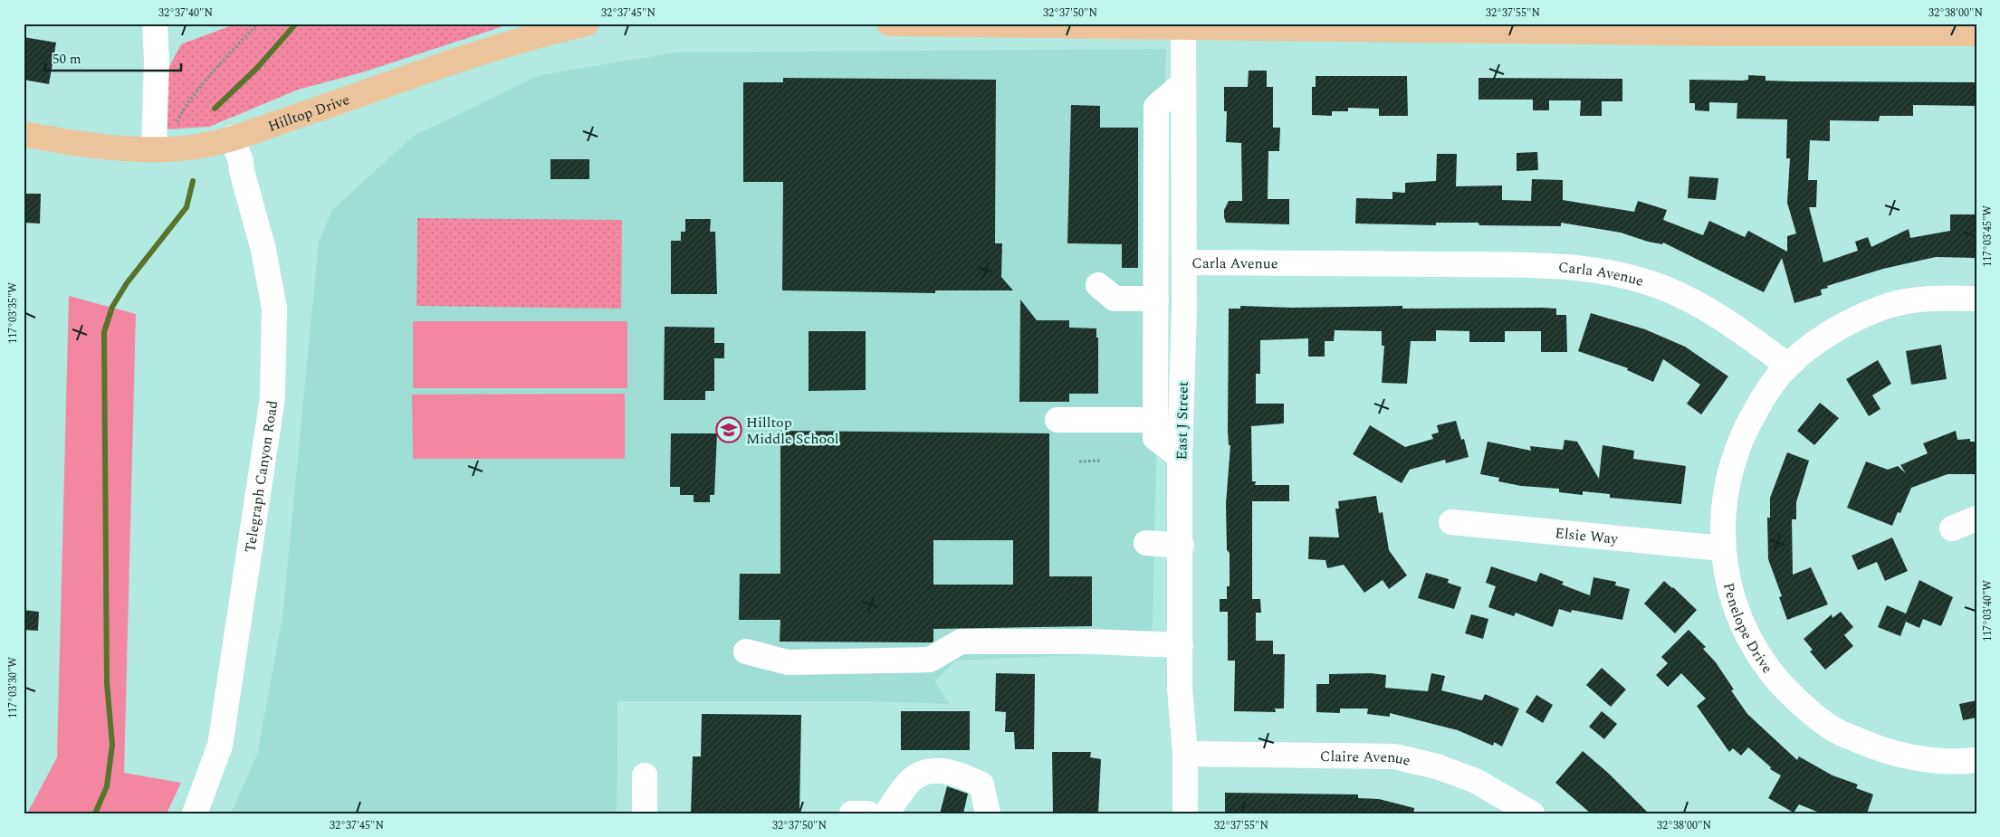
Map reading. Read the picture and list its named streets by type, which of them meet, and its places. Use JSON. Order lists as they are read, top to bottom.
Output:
{
  "streets": {
    "main road": ["Hilltop Drive"],
    "street": [
      "Carla Avenue",
      "East J Street",
      "Telegraph Canyon Road",
      "Elsie Way",
      "Penelope Drive",
      "Claire Avenue"
    ]
  },
  "crossings": [
    ["Hilltop Drive", "Telegraph Canyon Road"],
    ["Carla Avenue", "East J Street"],
    ["Carla Avenue", "Penelope Drive"],
    ["East J Street", "Claire Avenue"],
    ["Elsie Way", "Penelope Drive"]
  ],
  "places": {
    "school or university": ["Hilltop Middle School"]
  },
  "scale_bar": "50 m",
  "coordinates": [
    "32°37'40\"N",
    "32°37'45\"N",
    "32°37'50\"N",
    "32°37'55\"N",
    "32°38'00\"N",
    "117°03'45\"W",
    "117°03'35\"W",
    "117°03'40\"W",
    "117°03'30\"W"
  ]
}
